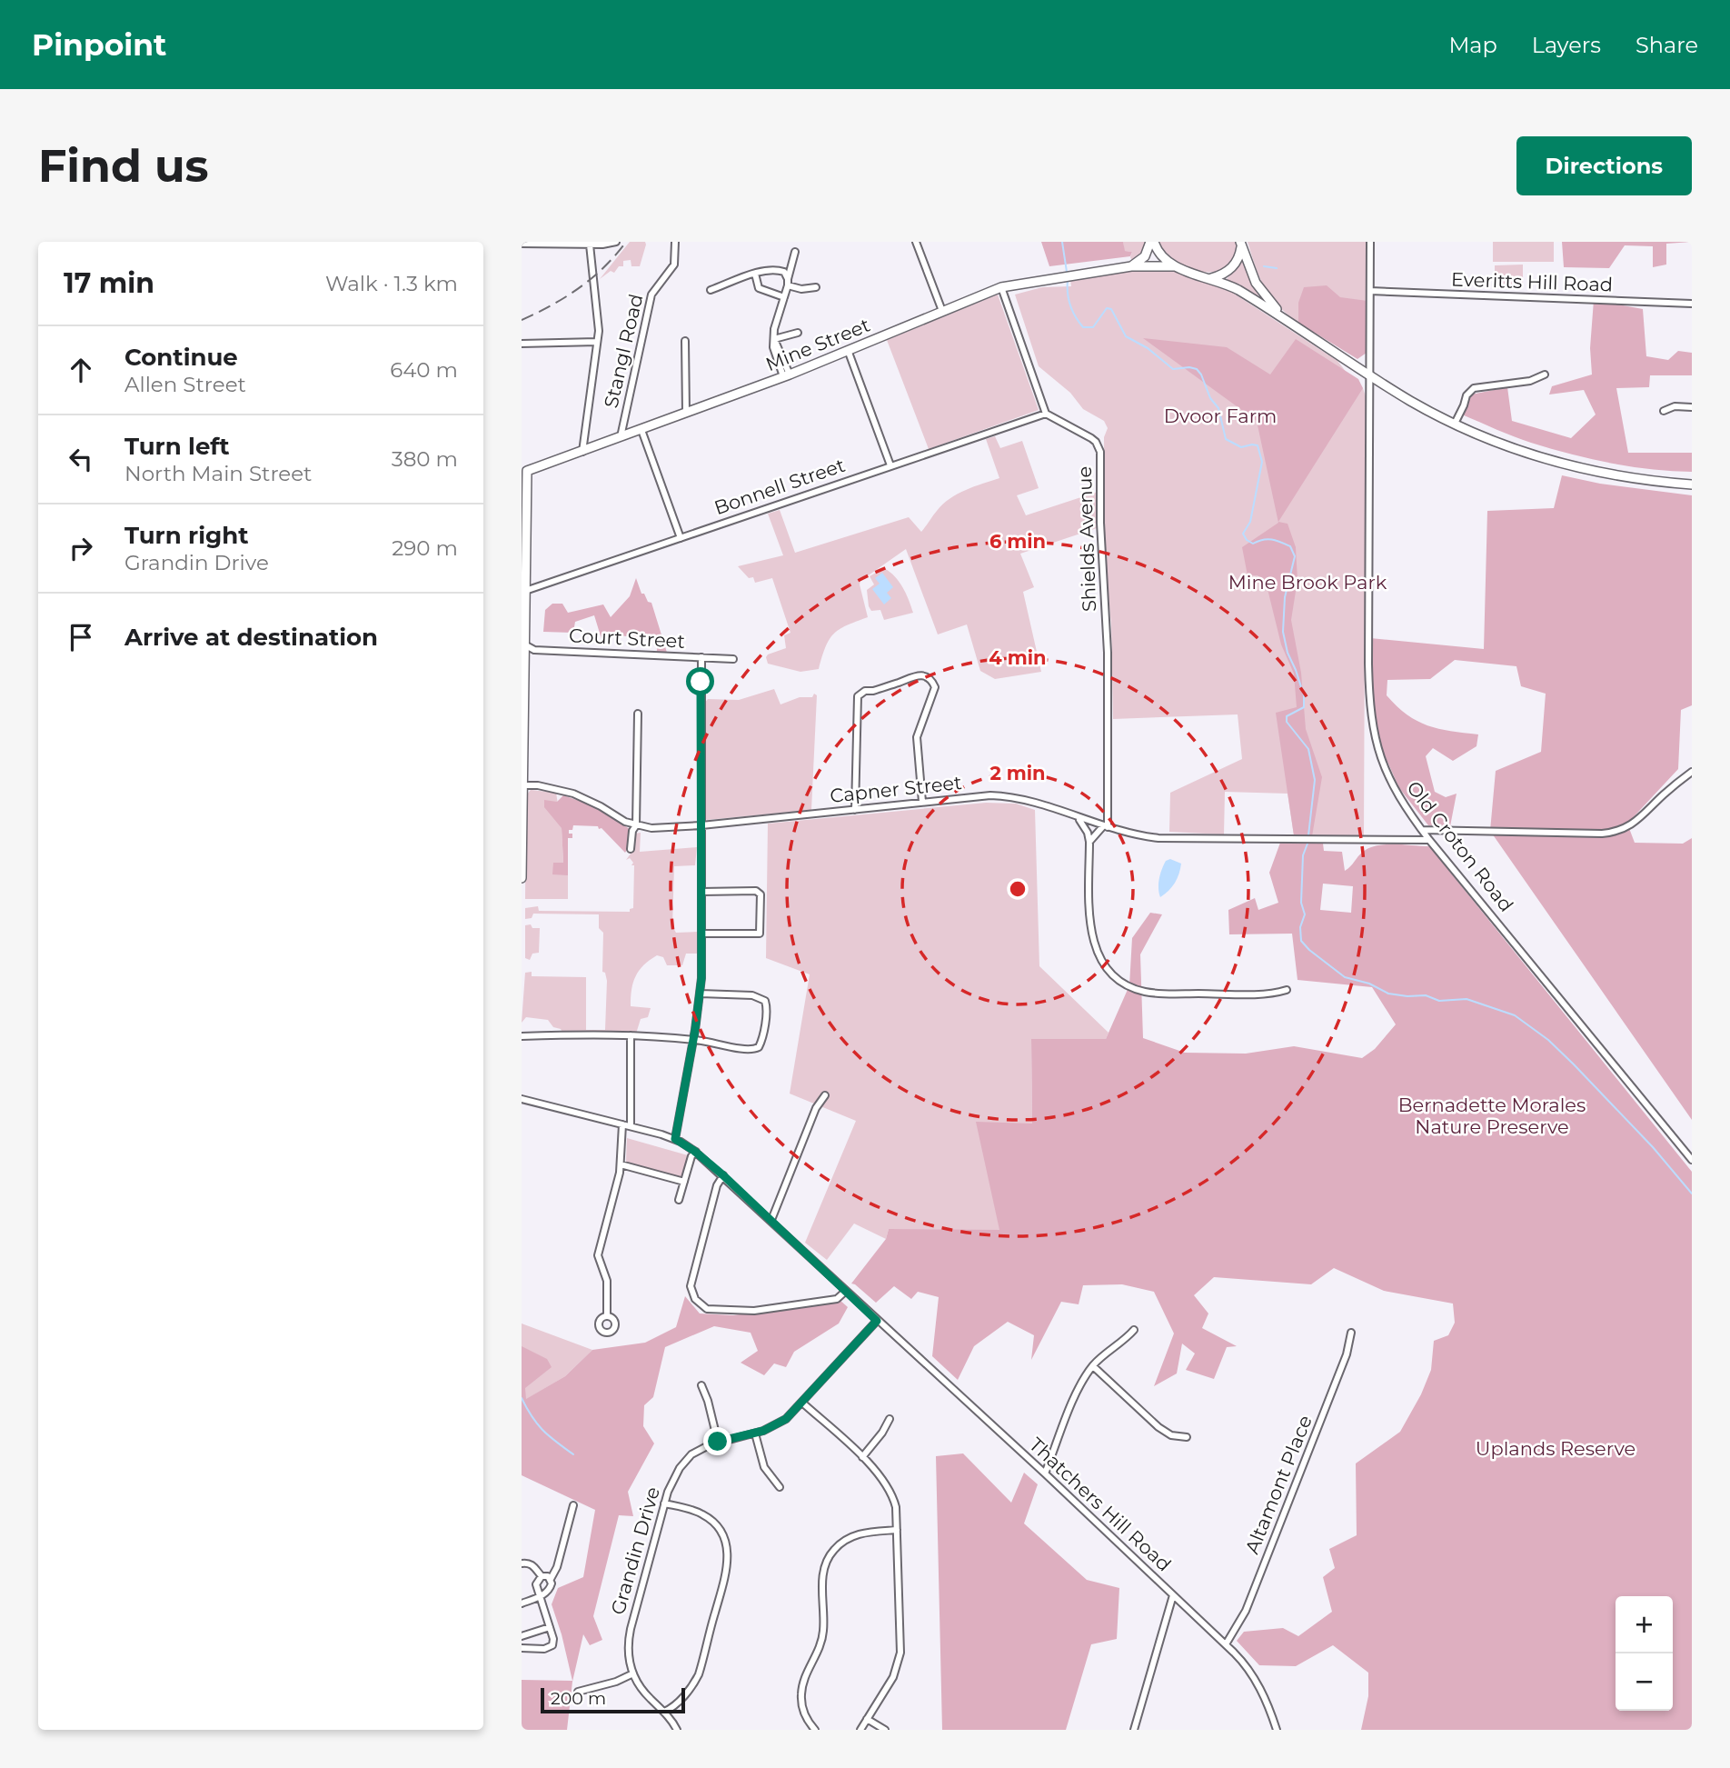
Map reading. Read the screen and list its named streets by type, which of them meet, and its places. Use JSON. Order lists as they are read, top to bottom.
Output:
{
  "streets": {
    "street": [
      "Everitts Hill Road",
      "Mine Street",
      "Stangl Road",
      "Bonnell Street",
      "Shields Avenue",
      "Court Street",
      "Capner Street",
      "Old Croton Road",
      "Altamont Place",
      "Thatchers Hill Road",
      "Grandin Drive"
    ]
  },
  "crossings": [
    ["Everitts Hill Road", "Old Croton Road"],
    ["Mine Street", "Stangl Road"],
    ["Bonnell Street", "Shields Avenue"],
    ["Shields Avenue", "Capner Street"],
    ["Capner Street", "Old Croton Road"],
    ["Altamont Place", "Thatchers Hill Road"],
    ["Thatchers Hill Road", "Grandin Drive"]
  ],
  "parks": [
    "Dvoor Farm",
    "Mine Brook Park",
    "Bernadette Morales Nature Preserve",
    "Uplands Reserve"
  ],
  "scale_bar": "200 m",
  "page": {
    "header": "Pinpoint",
    "nav": ["Map", "Layers", "Share"],
    "buttons": "Directions",
    "title": "Find us",
    "heading": ["17 min", "Walk · 1.3 km"],
    "list": [
      ["Continue", "Allen Street", "640 m"],
      ["Turn left", "North Main Street", "380 m"],
      ["Turn right", "Grandin Drive", "290 m"],
      "Arrive at destination"
    ],
    "map_buttons": ["+", "−"],
    "scale": "200 m"
  },
  "rings": ["6 min", "4 min", "2 min"]
}
